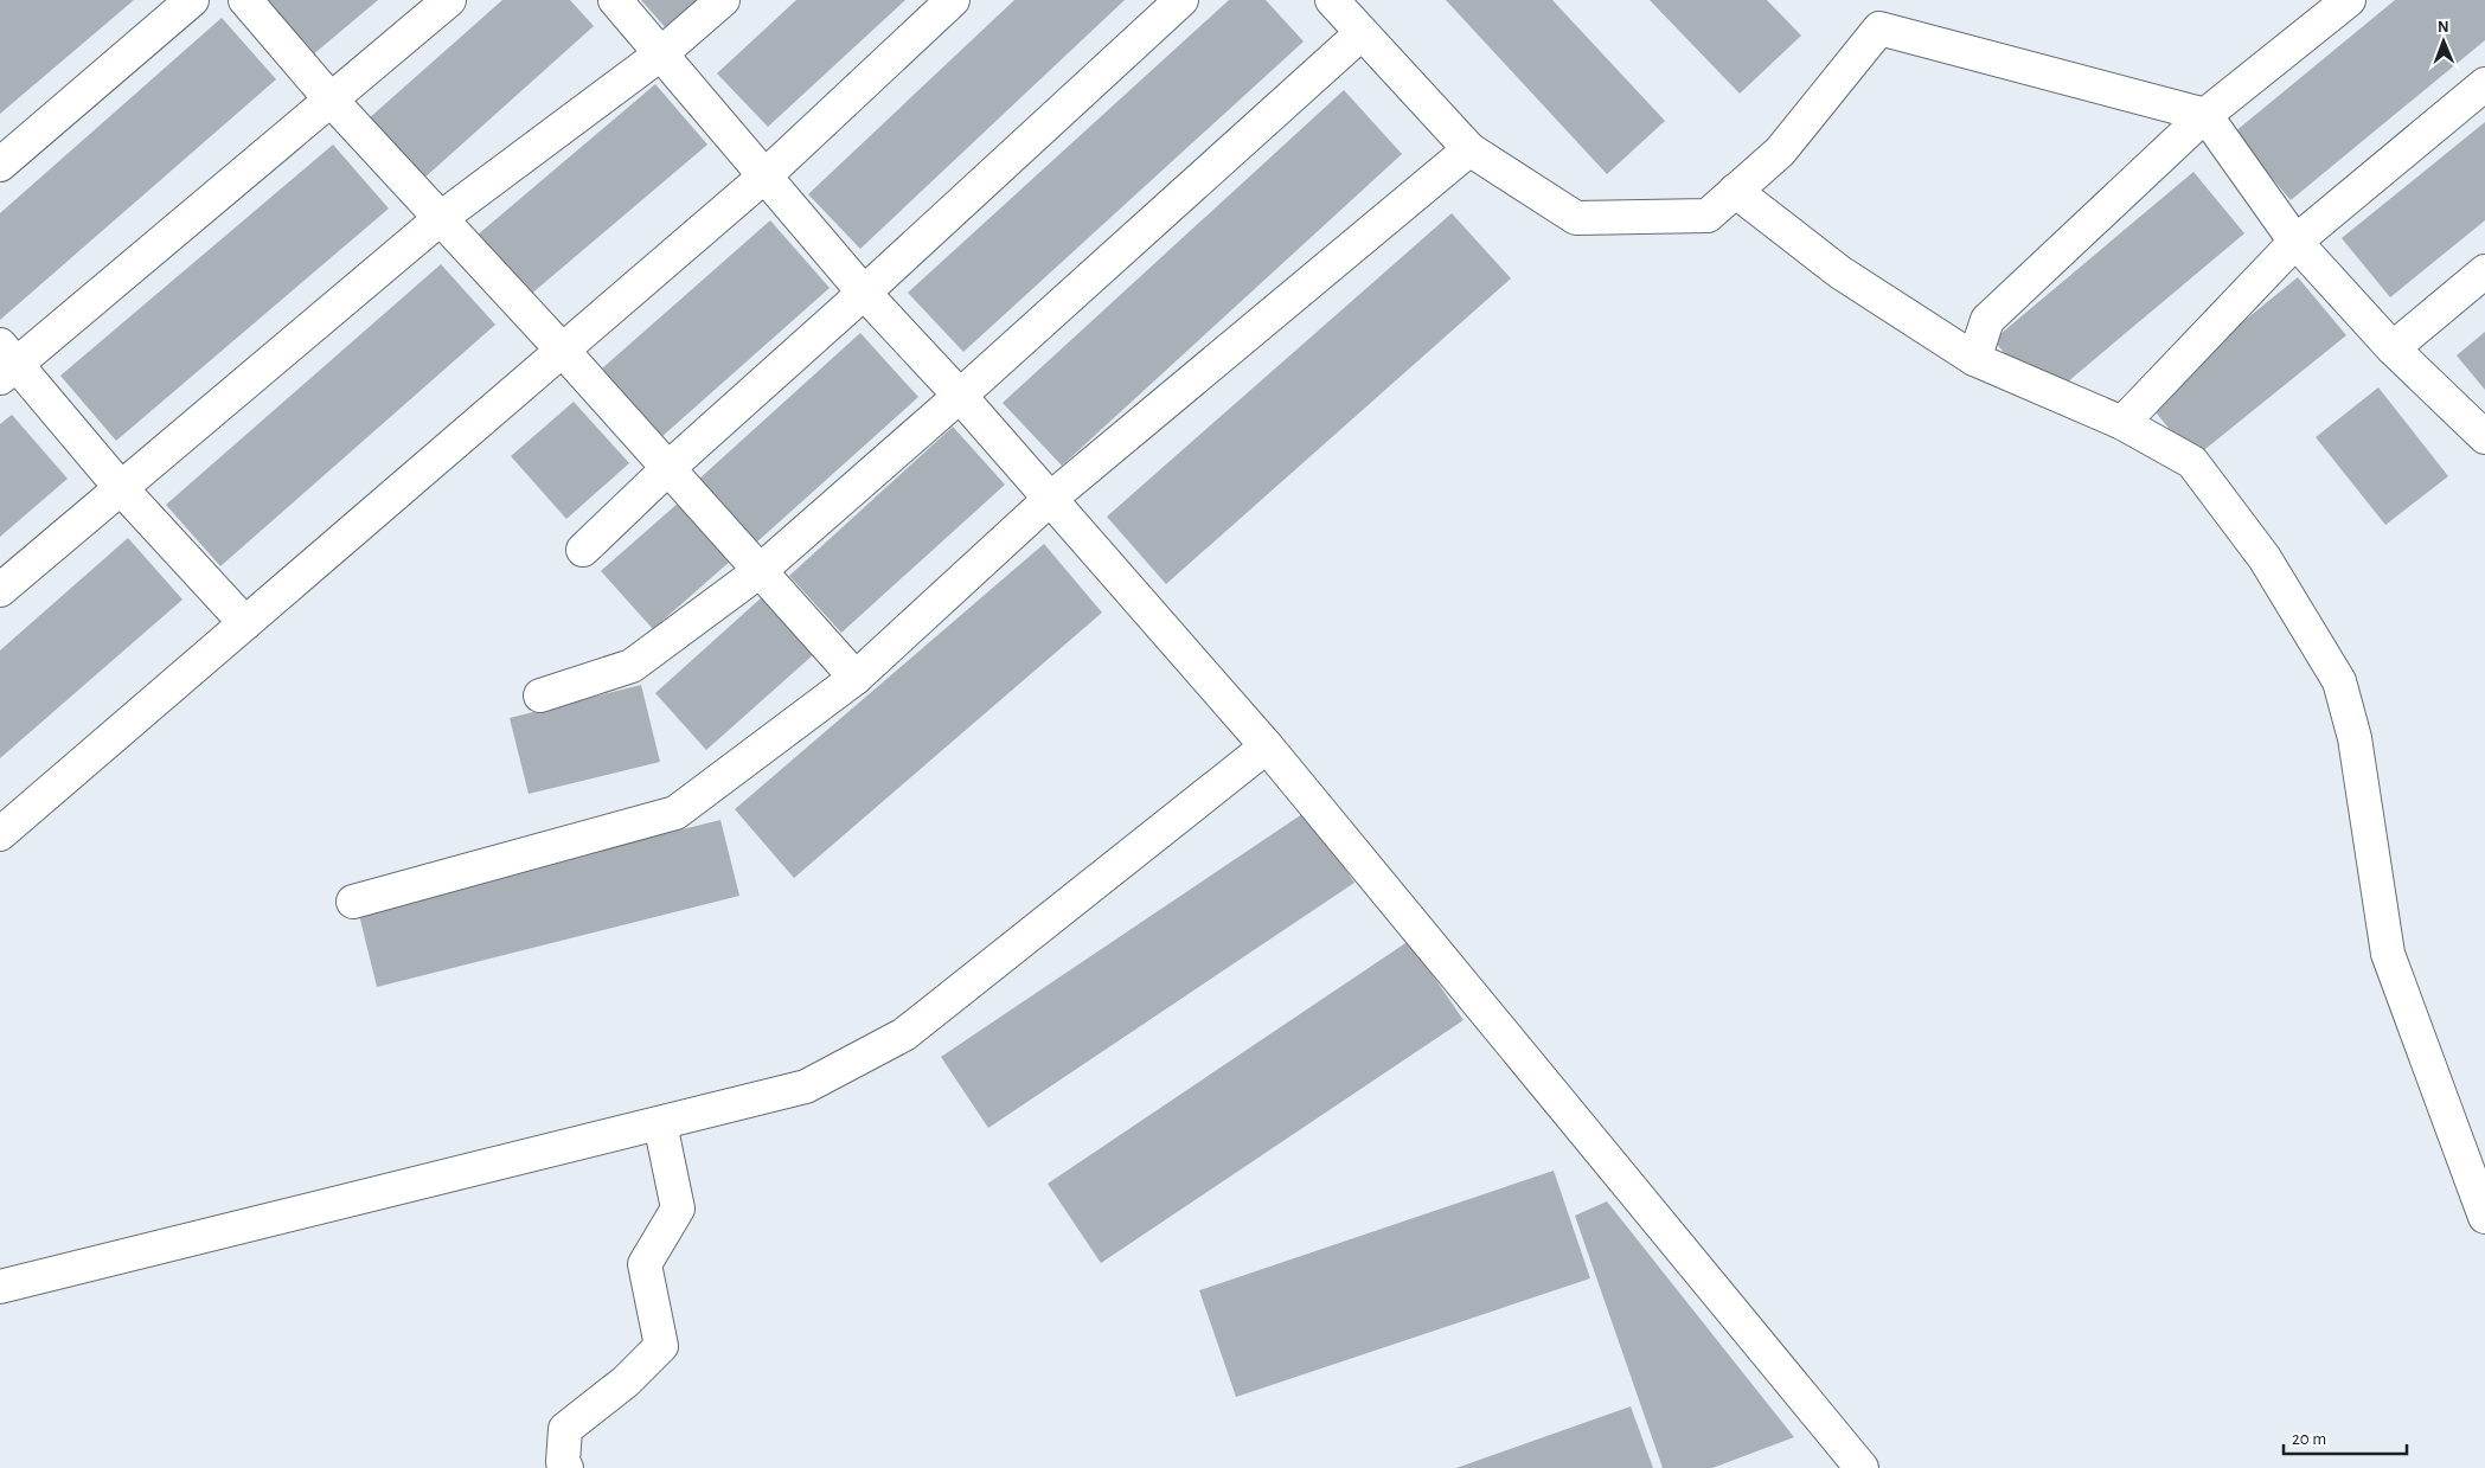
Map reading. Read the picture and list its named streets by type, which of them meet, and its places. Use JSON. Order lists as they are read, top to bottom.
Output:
{
  "scale_bar": "20 m",
  "north": "top"
}
